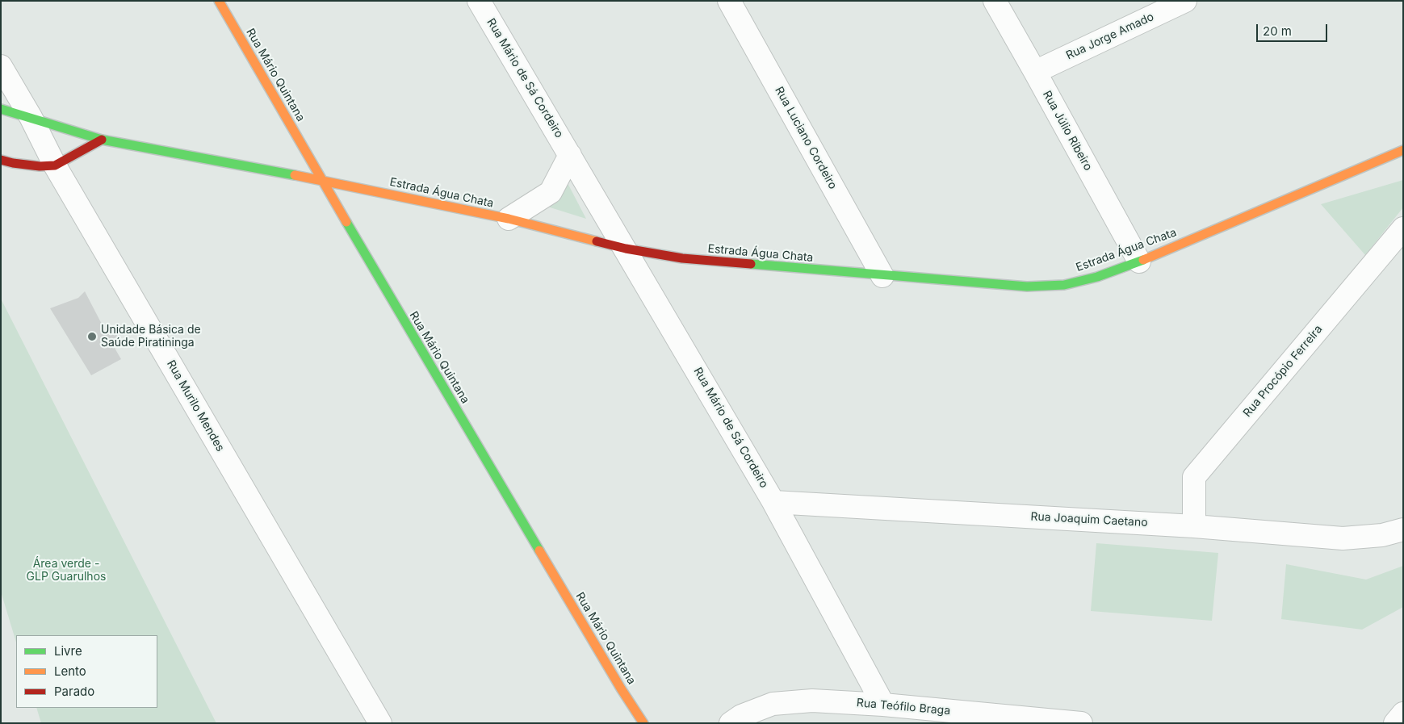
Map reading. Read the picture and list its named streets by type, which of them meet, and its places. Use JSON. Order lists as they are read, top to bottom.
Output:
{
  "streets": {
    "street": [
      "Rua Jorge Amado",
      "Rua Mário Quintana",
      "Rua Mário de Sá Cordeiro",
      "Rua Júlio Ribeiro",
      "Rua Luciano Cordeiro",
      "Estrada Água Chata",
      "Rua Procópio Ferreira",
      "Rua Murilo Mendes",
      "Rua Joaquim Caetano",
      "Rua Teófilo Braga"
    ]
  },
  "crossings": [
    ["Rua Jorge Amado", "Rua Júlio Ribeiro"],
    ["Rua Mário Quintana", "Estrada Água Chata"],
    ["Rua Mário de Sá Cordeiro", "Estrada Água Chata"],
    ["Rua Mário de Sá Cordeiro", "Rua Joaquim Caetano"],
    ["Rua Mário de Sá Cordeiro", "Rua Teófilo Braga"],
    ["Rua Júlio Ribeiro", "Estrada Água Chata"],
    ["Rua Luciano Cordeiro", "Estrada Água Chata"],
    ["Estrada Água Chata", "Rua Murilo Mendes"],
    ["Rua Procópio Ferreira", "Rua Joaquim Caetano"]
  ],
  "parks": ["Área verde - GLP Guarulhos"],
  "places": ["Unidade Básica de Saúde Piratininga"],
  "legend": ["Livre", "Lento", "Parado"],
  "scale_bar": "20 m"
}
